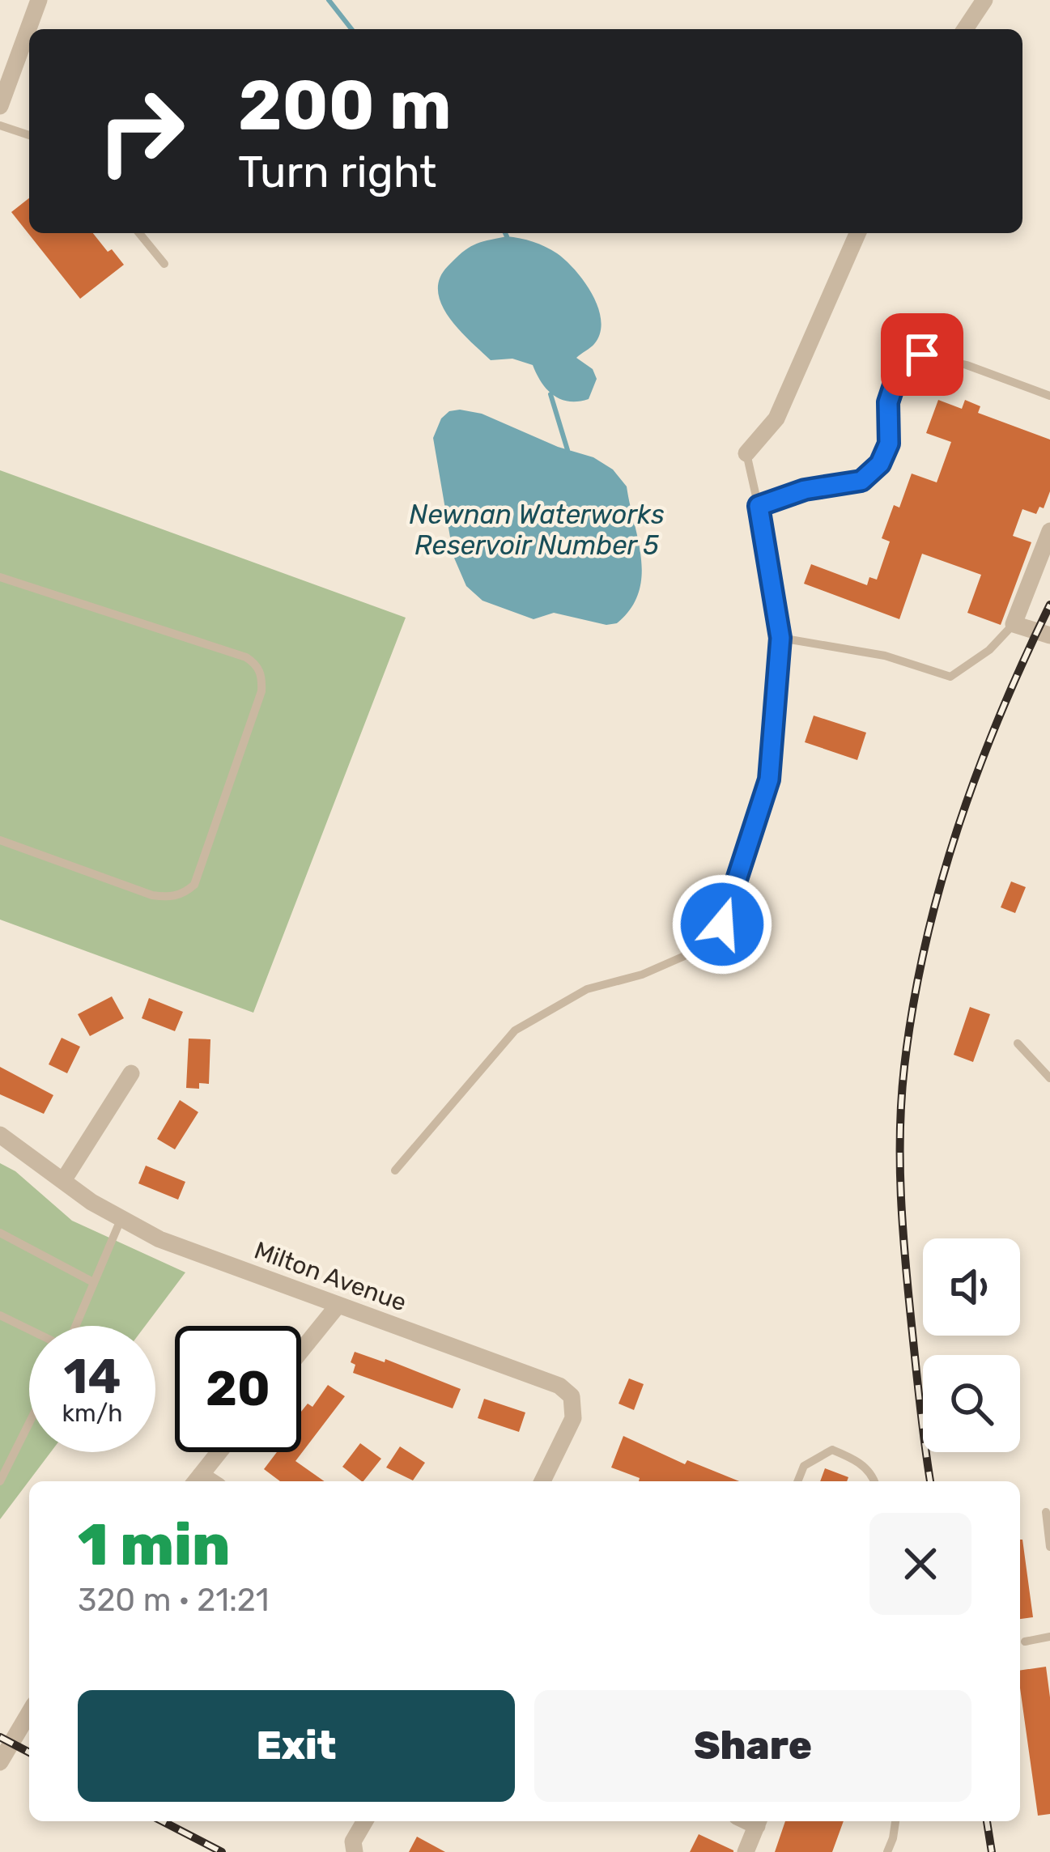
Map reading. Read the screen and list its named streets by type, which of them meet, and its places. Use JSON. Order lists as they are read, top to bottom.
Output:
{
  "streets": {
    "street": ["Milton Avenue"]
  },
  "water": ["Newnan Waterworks Reservoir Number 5"],
  "page": {
    "turn": ["200 m", "Turn right"],
    "speed": "14 km/h",
    "limit": "20",
    "heading": ["1 min", "320 m · 21:21"],
    "buttons": ["Exit", "Share"]
  }
}
